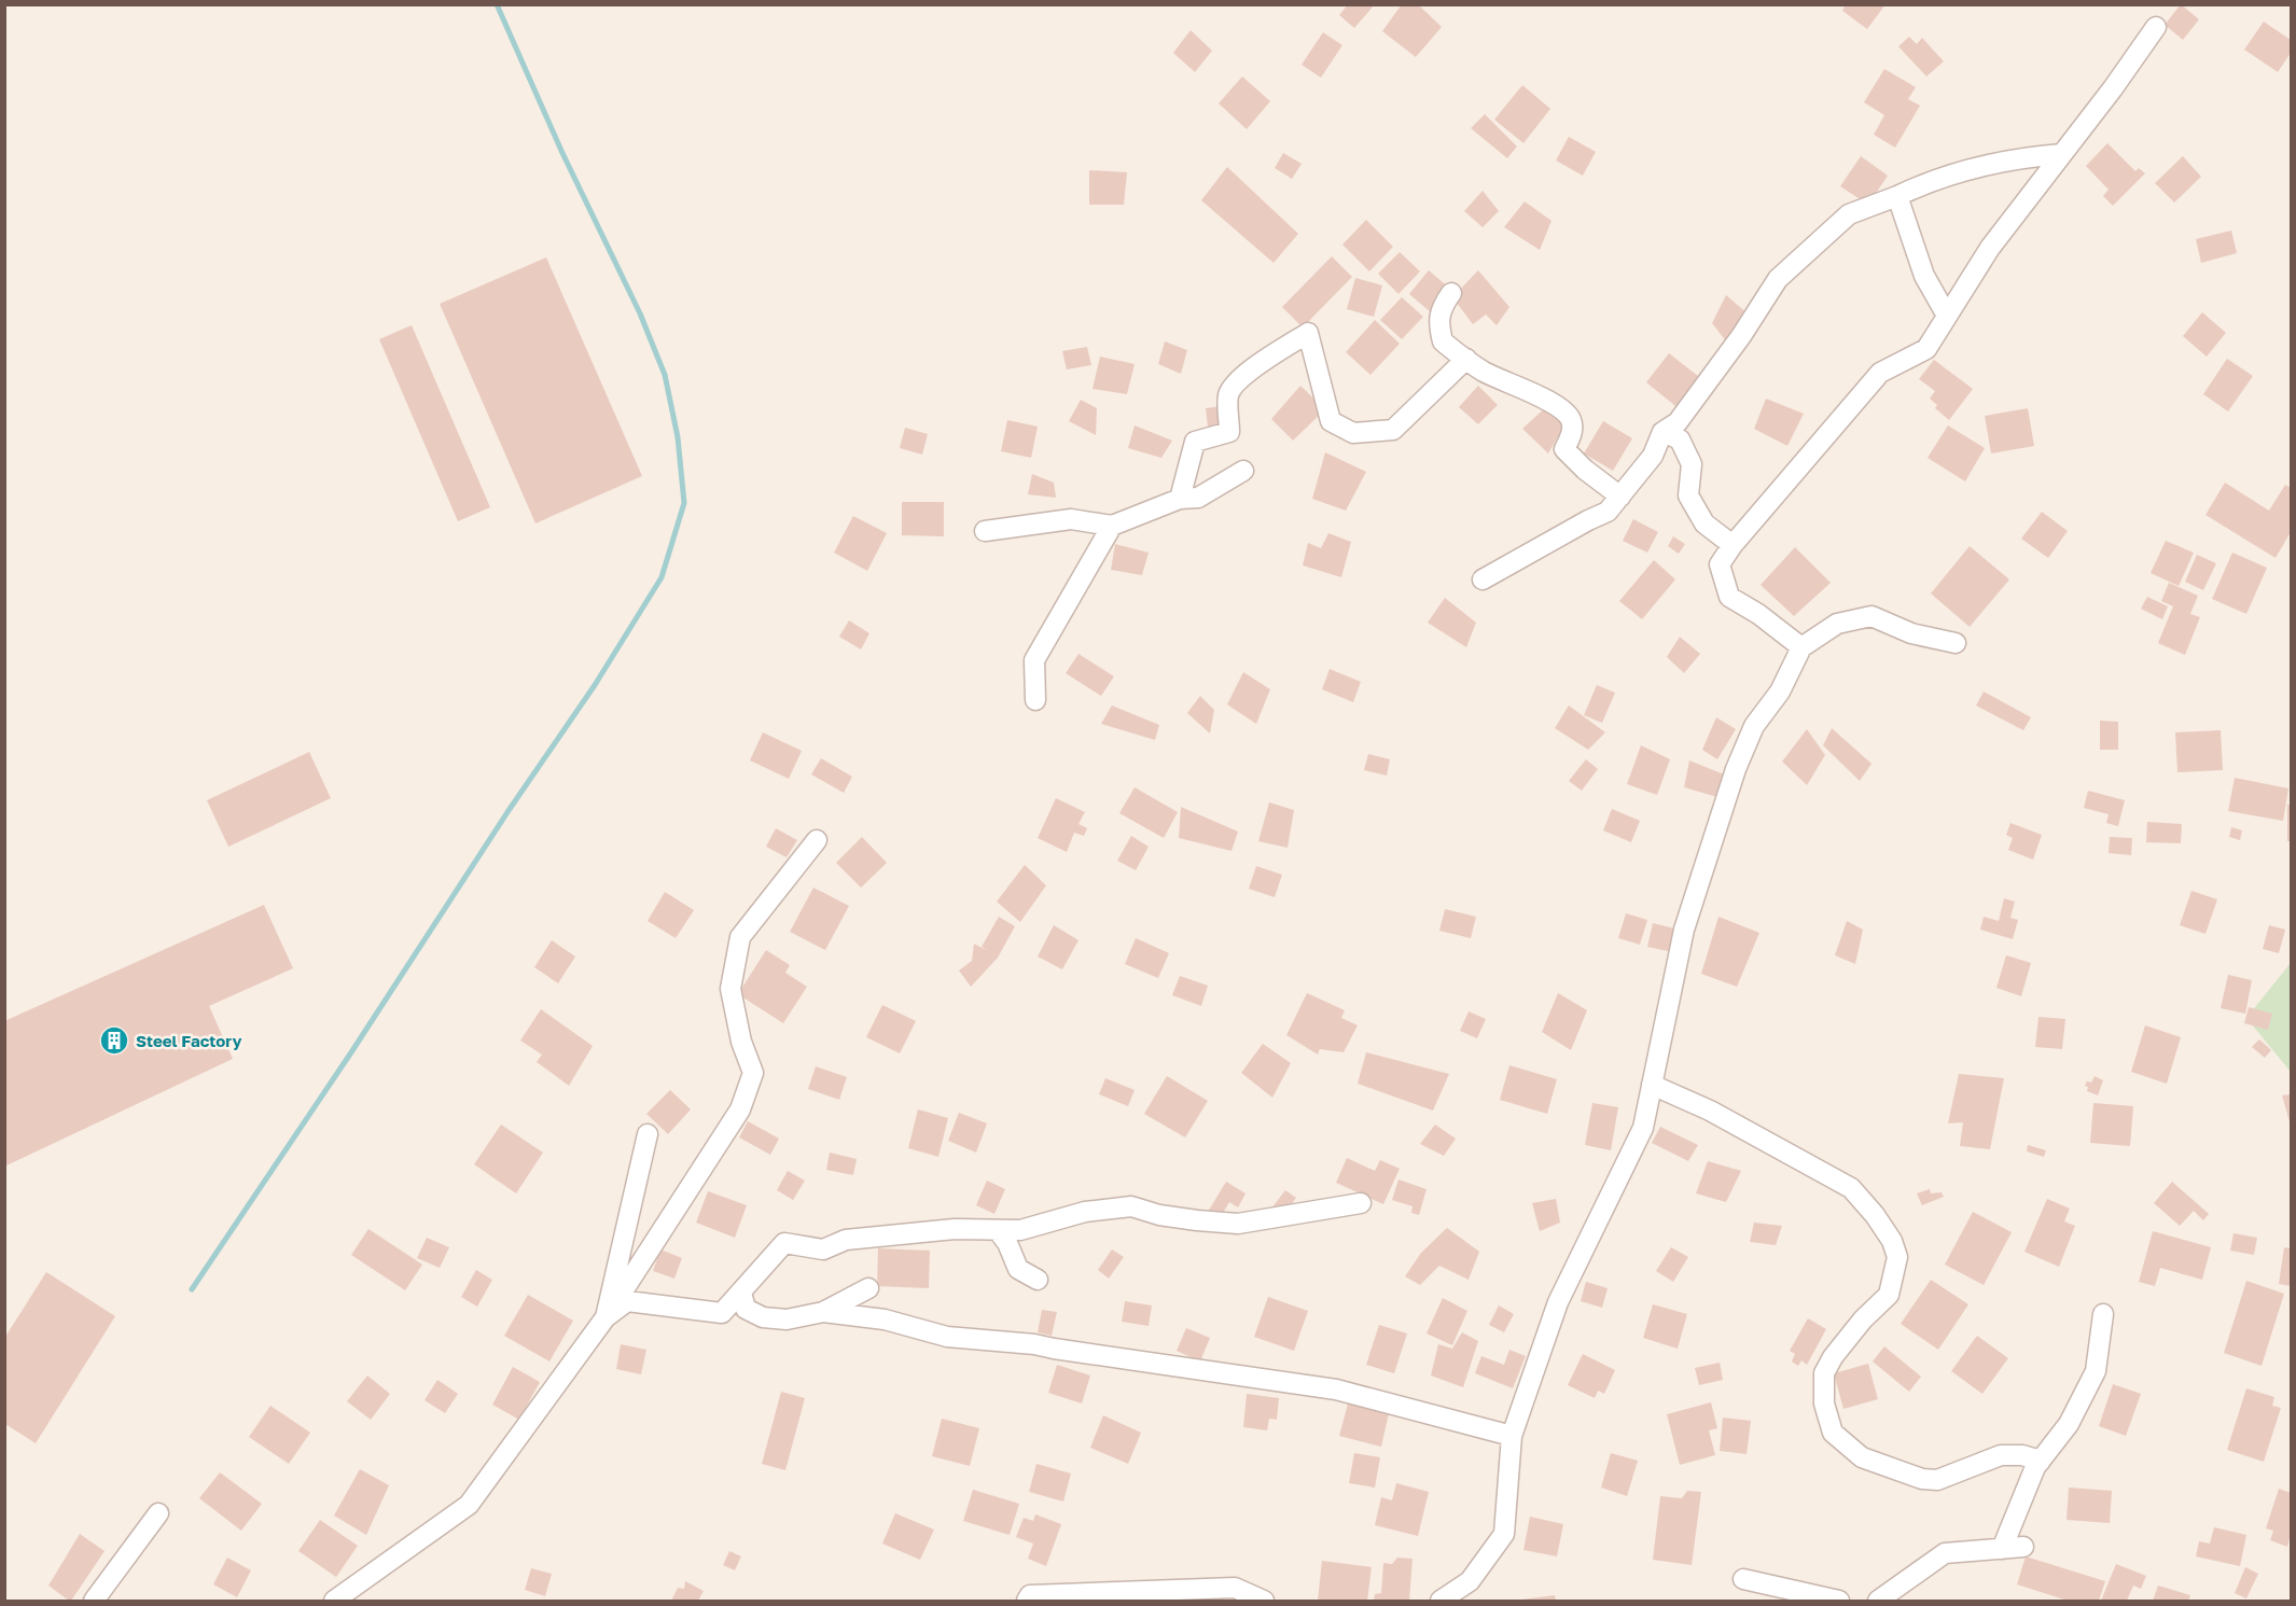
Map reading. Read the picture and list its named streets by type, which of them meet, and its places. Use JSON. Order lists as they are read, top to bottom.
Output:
{
  "places": {
    "building": ["Steel Factory"]
  }
}
